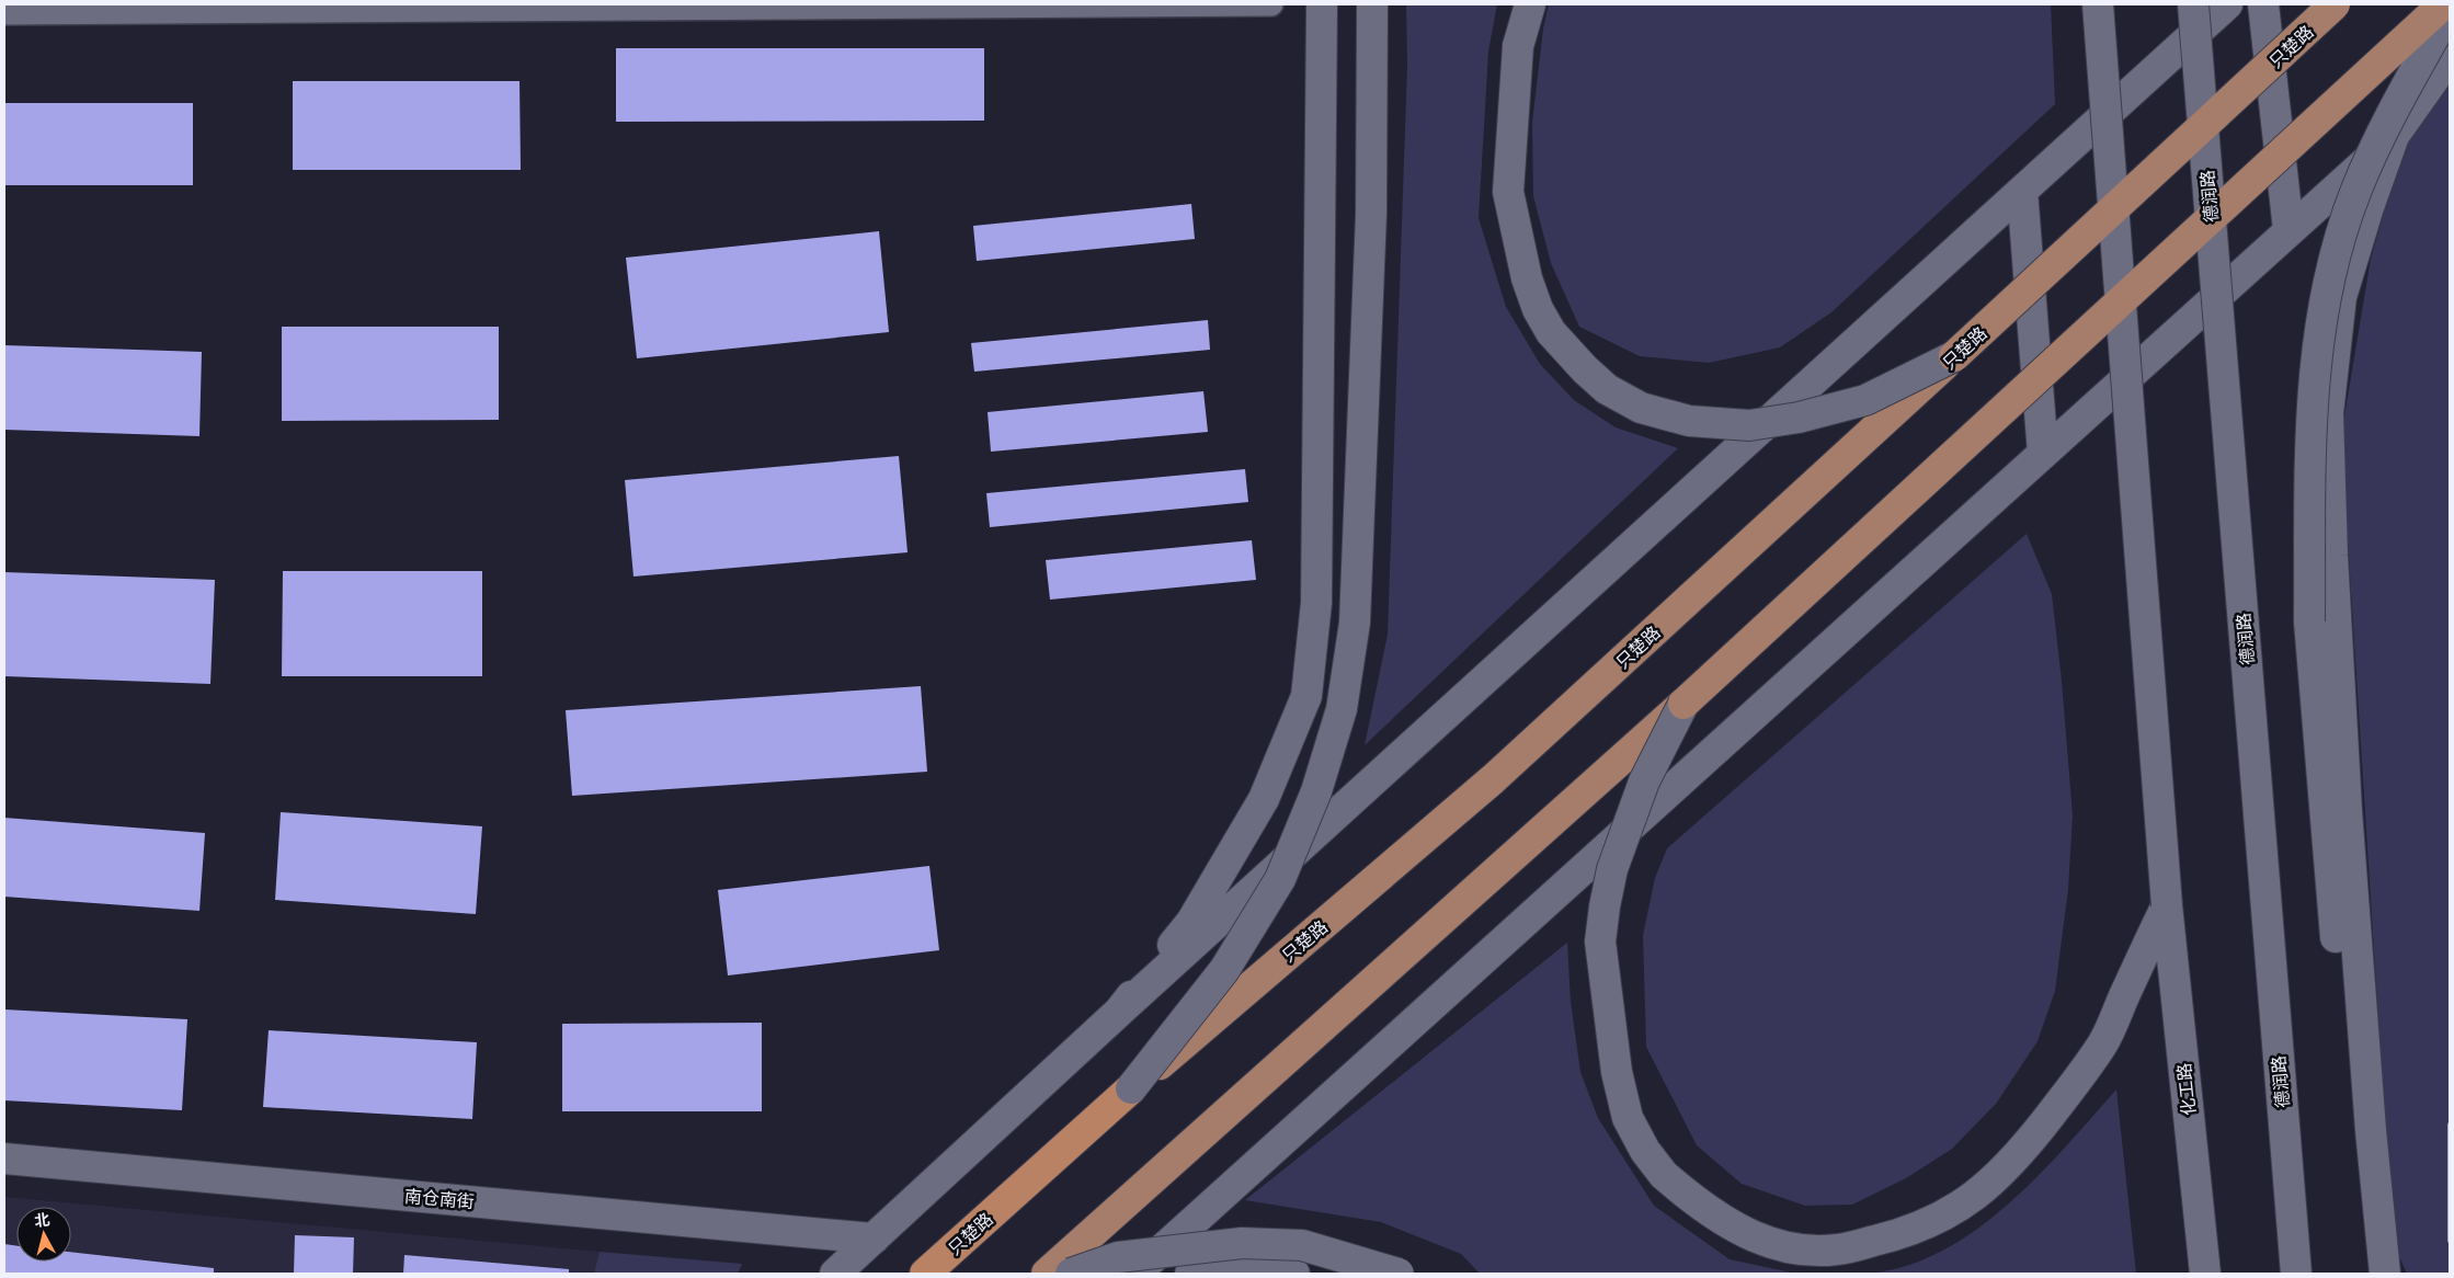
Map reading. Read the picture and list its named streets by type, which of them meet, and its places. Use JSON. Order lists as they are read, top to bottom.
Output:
{
  "streets": {
    "highway": ["只楚路"],
    "main road": ["德润路", "化工路", "南仓南街"]
  },
  "north": "top"
}
